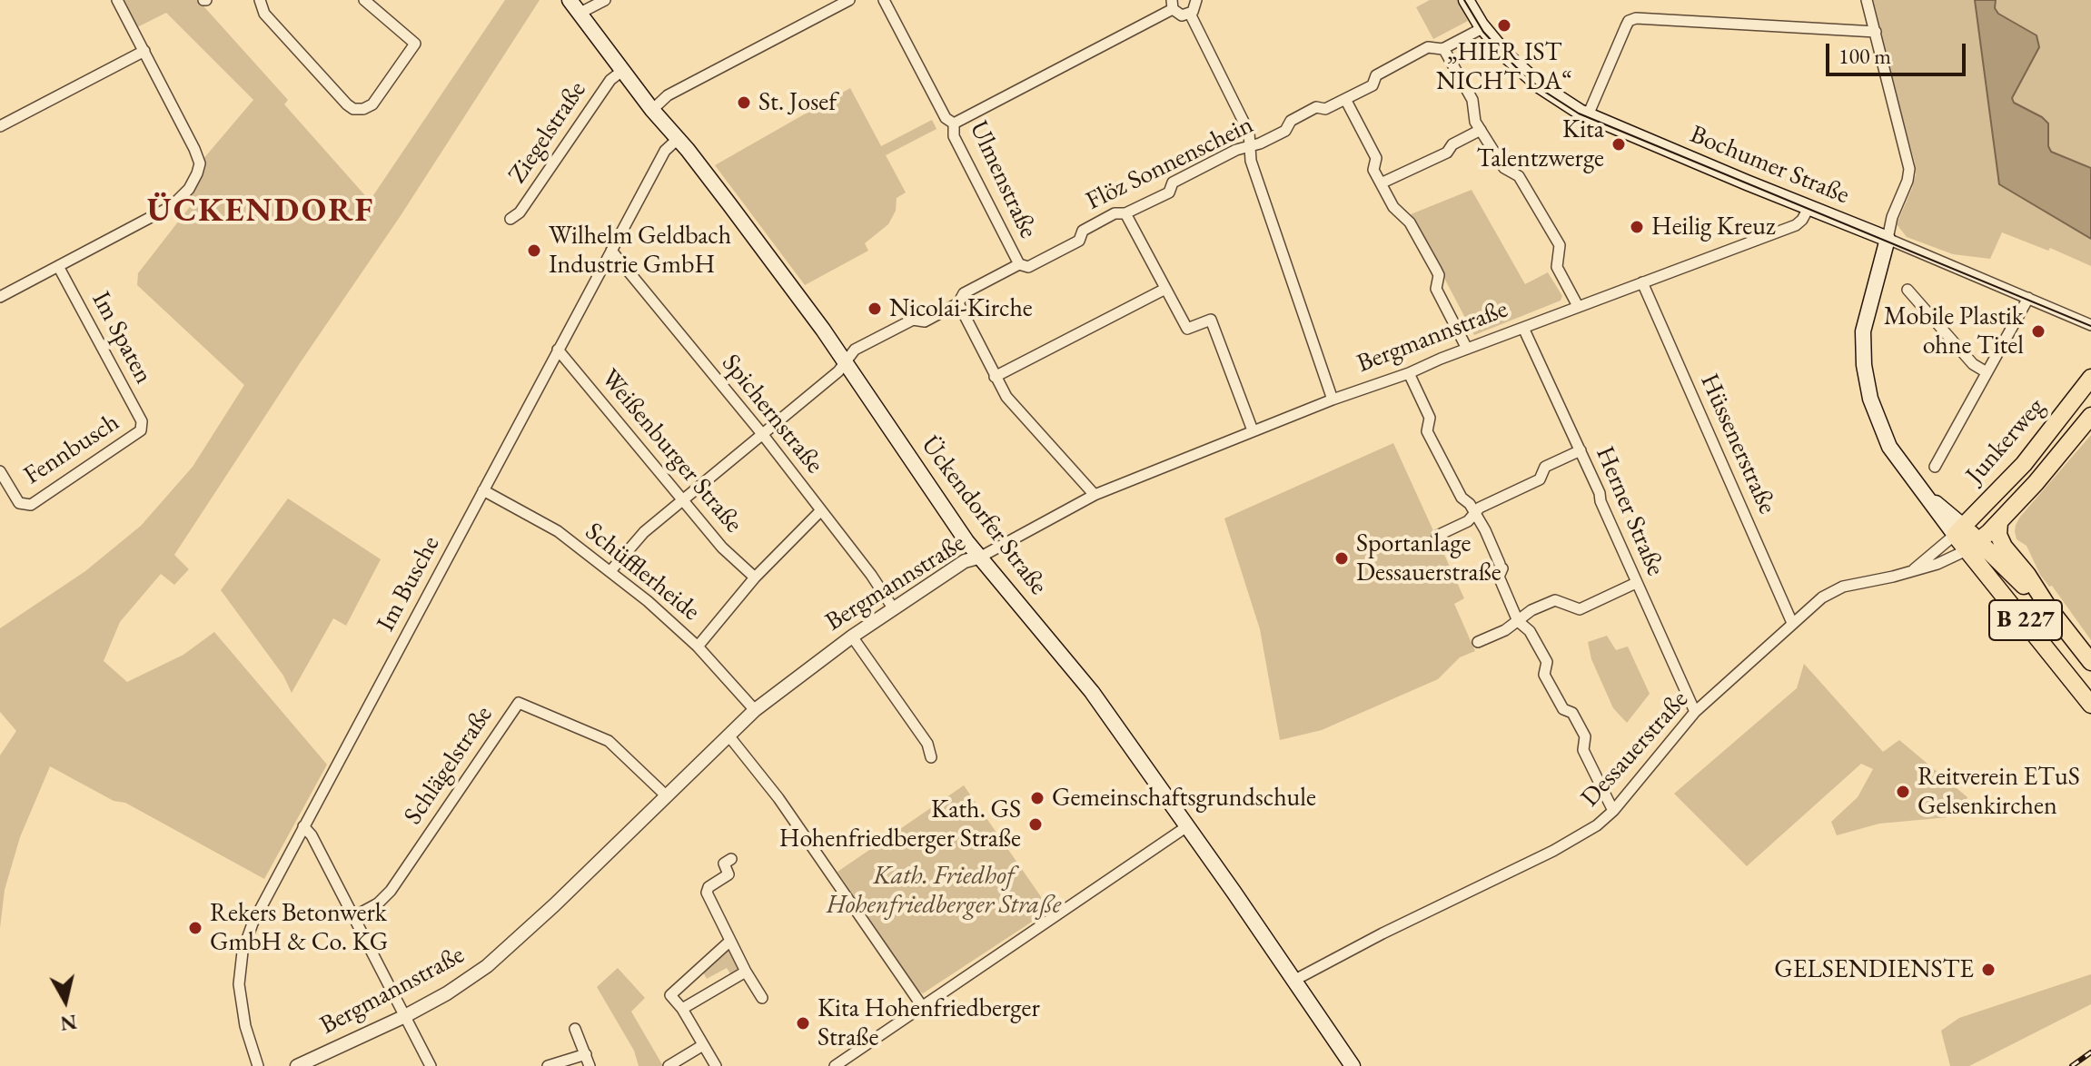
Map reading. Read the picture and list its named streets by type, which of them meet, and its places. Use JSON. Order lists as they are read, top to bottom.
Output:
{
  "streets": {
    "main road": [
      "Bochumer Straße",
      "Junkerweg",
      "Ückendorfer Straße",
      "B 227"
    ],
    "street": [
      "Ziegelstraße",
      "Flöz Sonnenschein",
      "Ulmenstraße",
      "Bergmannstraße",
      "Im Spaten",
      "Spichernstraße",
      "Hüssenerstraße",
      "Fennbusch",
      "Weißenburger Straße",
      "Herner Straße",
      "Schüfflerheide",
      "Im Busche",
      "Dessauerstraße",
      "Schlägelstraße"
    ]
  },
  "crossings": [
    ["Ziegelstraße", "Ückendorfer Straße"],
    ["Flöz Sonnenschein", "Bochumer Straße"],
    ["Flöz Sonnenschein", "Ulmenstraße"],
    ["Flöz Sonnenschein", "Spichernstraße"],
    ["Flöz Sonnenschein", "Weißenburger Straße"],
    ["Flöz Sonnenschein", "Ückendorfer Straße"],
    ["Flöz Sonnenschein", "Schüfflerheide"],
    ["Bochumer Straße", "Bergmannstraße"],
    ["Bergmannstraße", "Spichernstraße"],
    ["Bergmannstraße", "Hüssenerstraße"],
    ["Bergmannstraße", "Herner Straße"],
    ["Bergmannstraße", "Ückendorfer Straße"],
    ["Bergmannstraße", "Schüfflerheide"],
    ["Bergmannstraße", "Schlägelstraße"],
    ["Im Spaten", "Fennbusch"],
    ["Spichernstraße", "Im Busche"],
    ["Junkerweg", "B 227"],
    ["Junkerweg", "Dessauerstraße"],
    ["Hüssenerstraße", "Dessauerstraße"],
    ["Weißenburger Straße", "Im Busche"],
    ["Herner Straße", "Dessauerstraße"],
    ["Ückendorfer Straße", "Im Busche"],
    ["Ückendorfer Straße", "Dessauerstraße"],
    ["Schüfflerheide", "Im Busche"],
    ["B 227", "Dessauerstraße"]
  ],
  "districts": ["ÜCKENDORF"],
  "parks": ["Kath. Friedhof Hohenfriedberger Straße"],
  "places": [
    "„HIER IST NICHT DA“",
    "St. Josef",
    "Kita Talentzwerge",
    "Heilig Kreuz",
    "Wilhelm Geldbach Industrie GmbH",
    "Nicolai-Kirche",
    "Mobile Plastik ohne Titel",
    "Sportanlage Dessauerstraße",
    "Reitverein ETuS Gelsenkirchen",
    "Gemeinschaftsgrundschule",
    "Kath. GS Hohenfriedberger Straße",
    "Rekers Betonwerk GmbH & Co. KG",
    "GELSENDIENSTE",
    "Kita Hohenfriedberger Straße"
  ],
  "scale_bar": "100 m",
  "north": "bottom"
}
